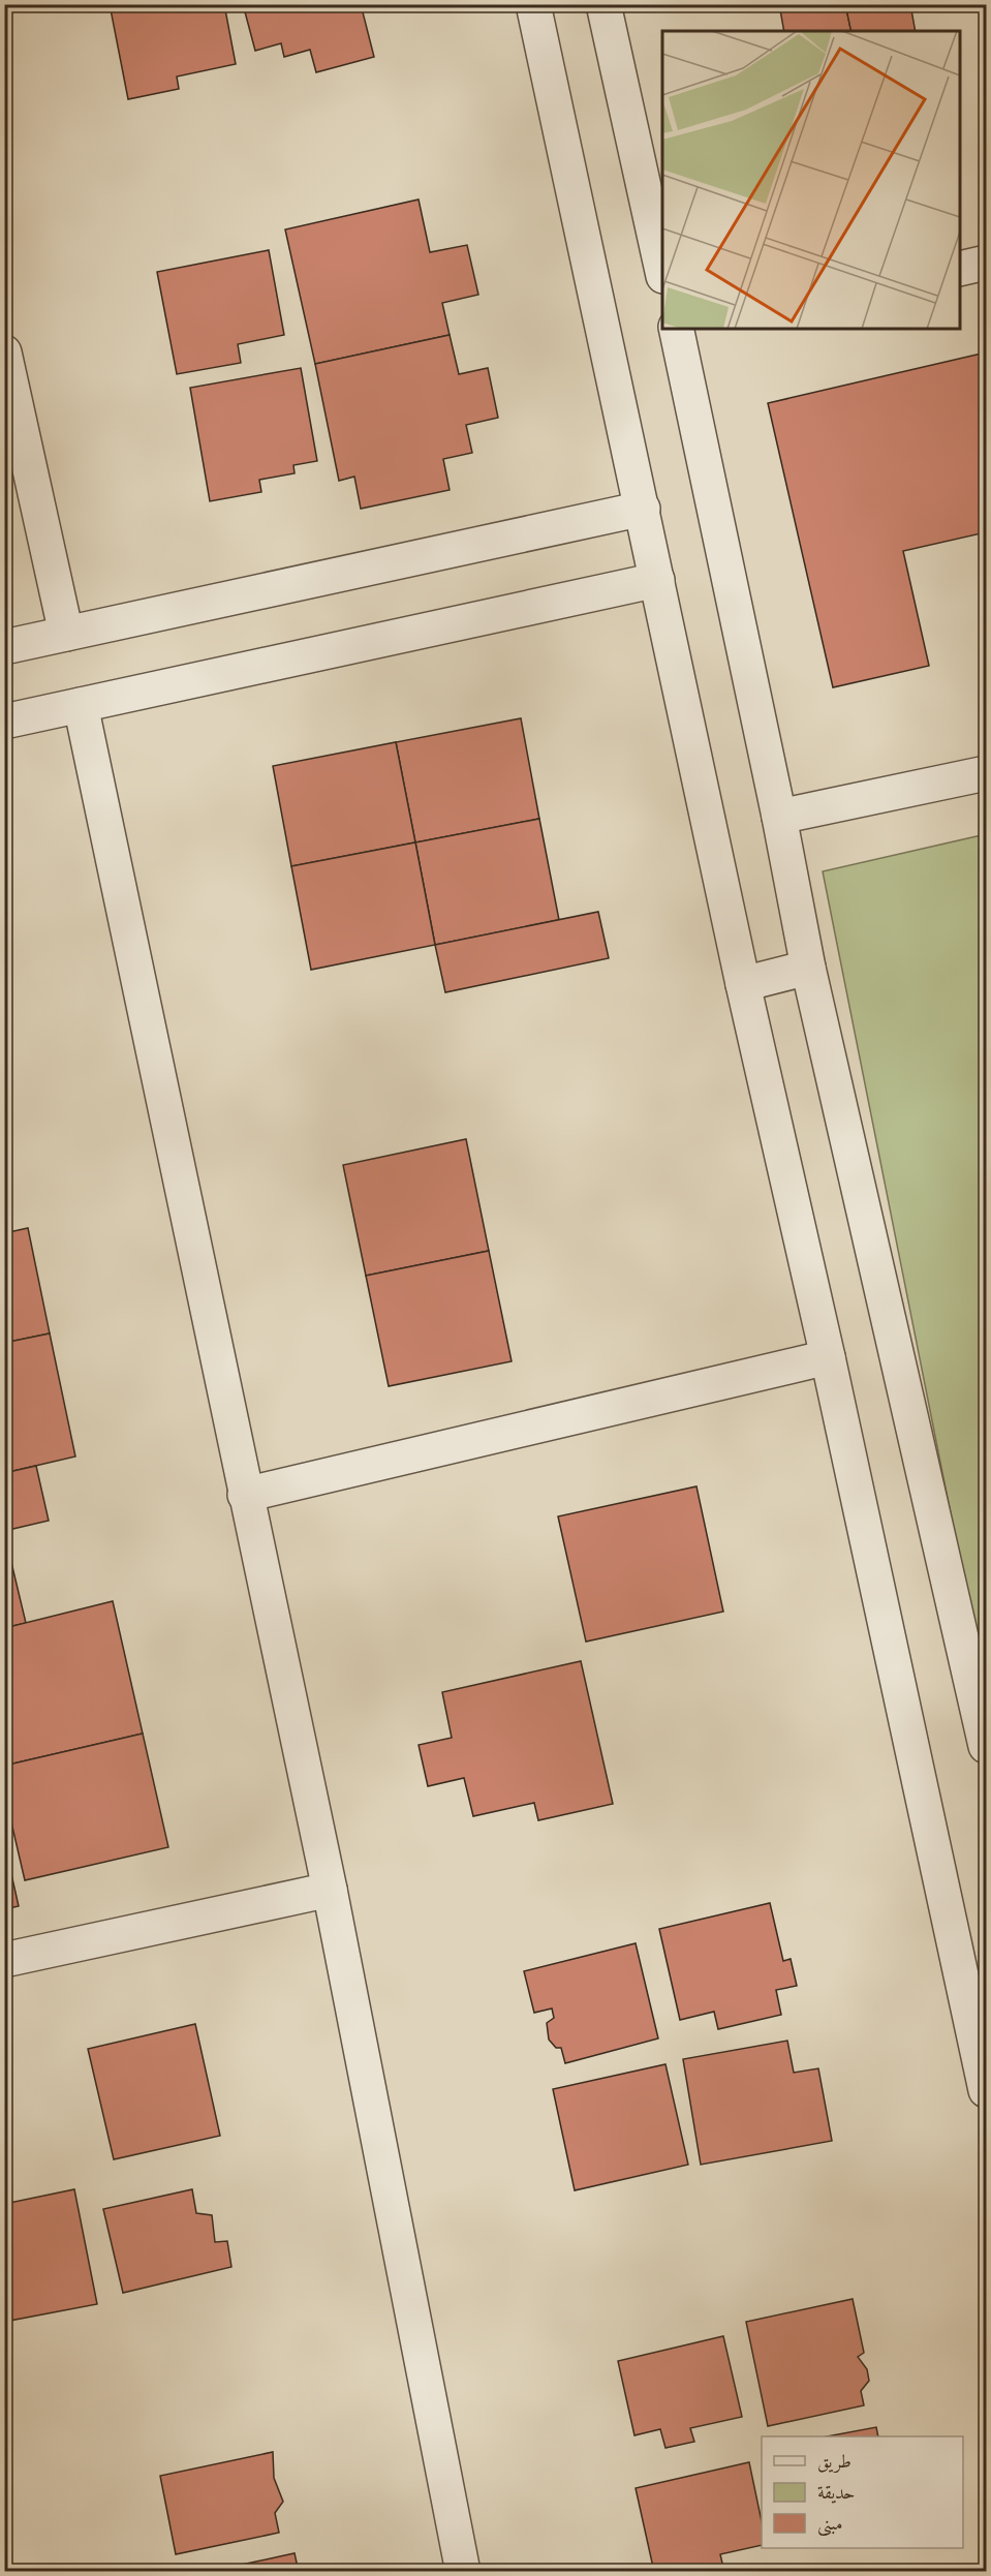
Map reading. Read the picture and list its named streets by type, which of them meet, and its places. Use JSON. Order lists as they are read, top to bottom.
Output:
{
  "legend": ["طريق", "حديقة", "مبنى"]
}
